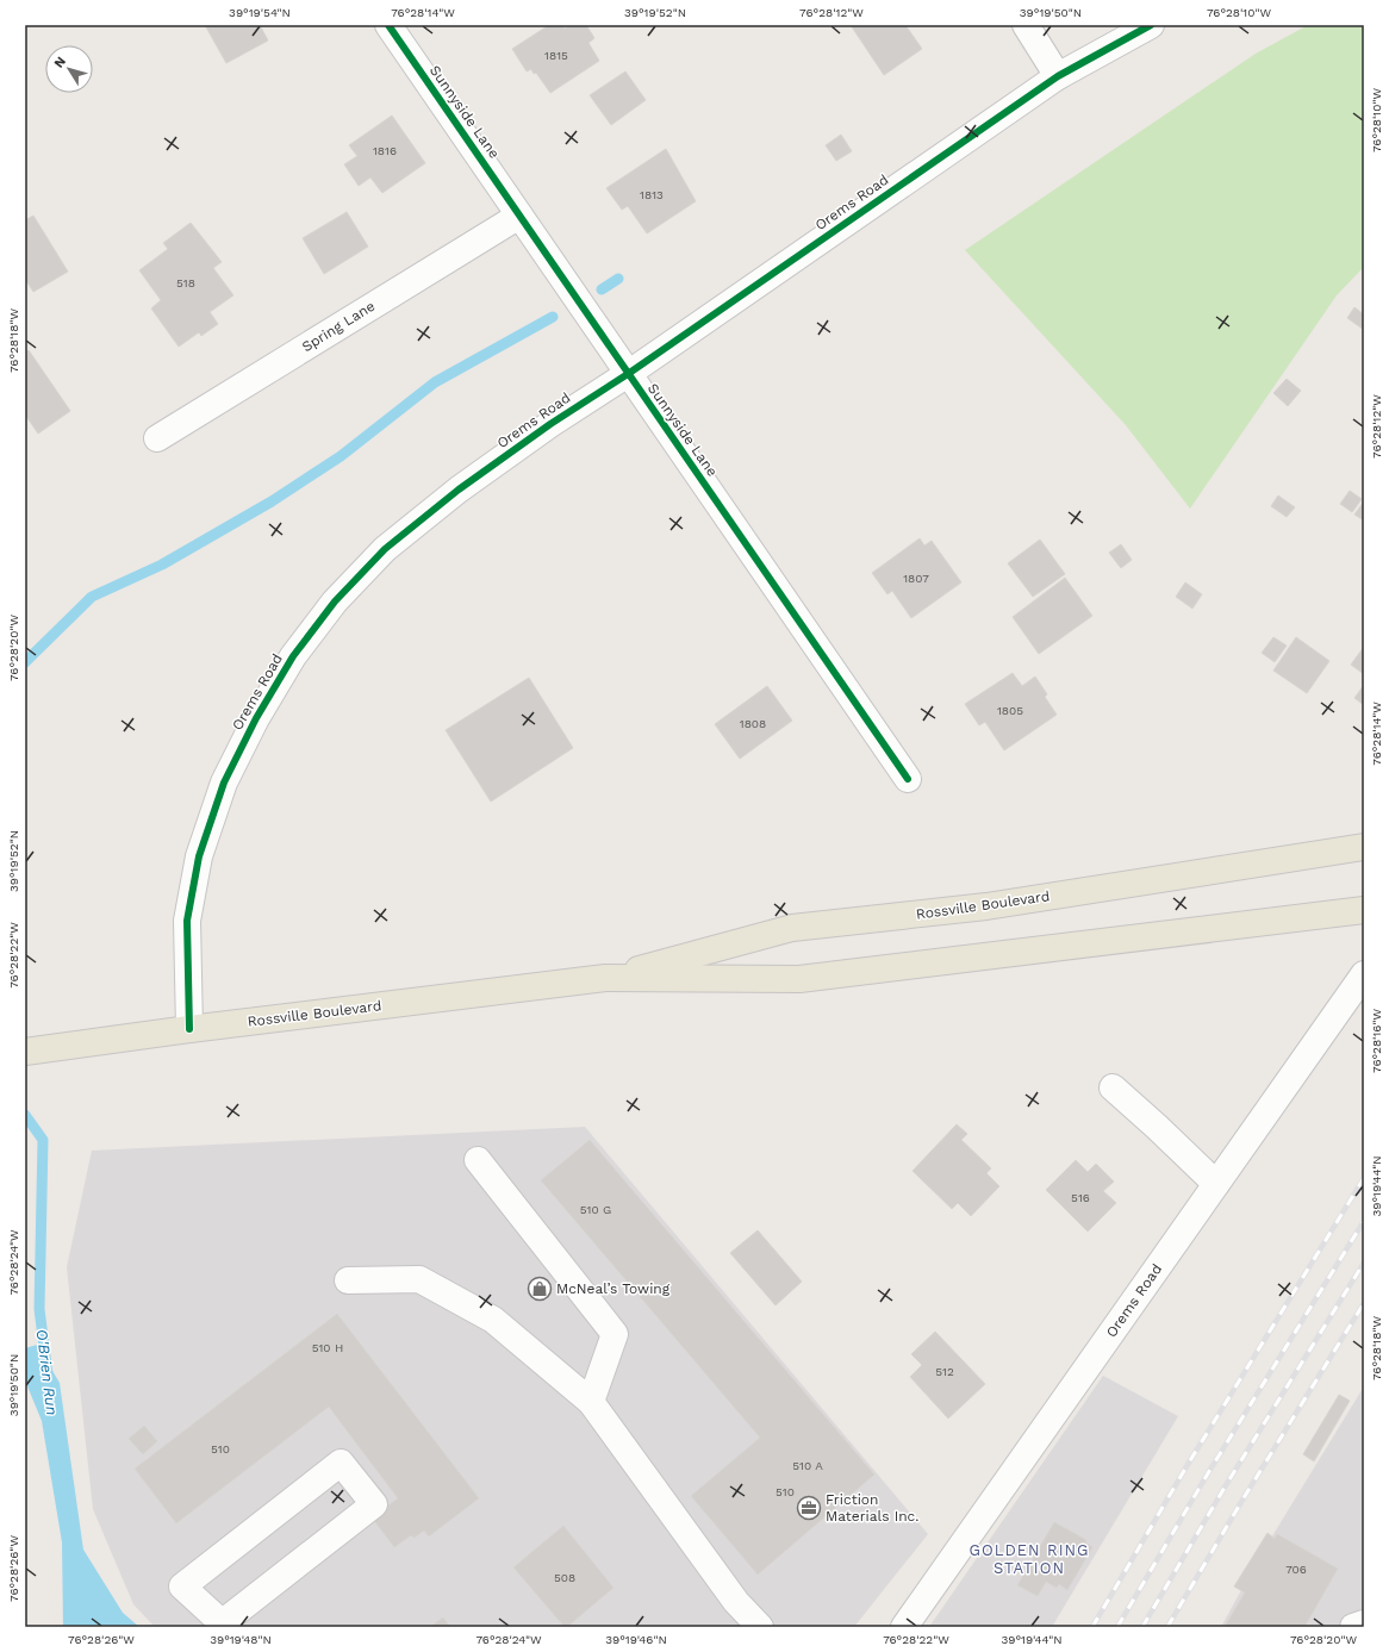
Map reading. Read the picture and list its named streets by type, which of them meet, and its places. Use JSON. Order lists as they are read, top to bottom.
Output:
{
  "streets": {
    "main road": ["Rossville Boulevard"],
    "street": ["Sunnyside Lane", "Orems Road", "Spring Lane"]
  },
  "crossings": [
    ["Sunnyside Lane", "Orems Road"],
    ["Sunnyside Lane", "Spring Lane"],
    ["Orems Road", "Rossville Boulevard"]
  ],
  "districts": ["GOLDEN RING STATION"],
  "water": ["O'Brien Run"],
  "places": {
    "shop": ["McNeal’s Towing"],
    "office": ["Friction Materials Inc."]
  },
  "house_numbers": [
    "1815",
    "1816",
    "1813",
    "518",
    "1807",
    "1805",
    "1808",
    "516",
    "510 G",
    "510 H",
    "512",
    "510",
    "510 A",
    "510",
    "706",
    "508"
  ],
  "north": "top left",
  "coordinates": [
    "39°19'54\"N",
    "76°28'14\"W",
    "39°19'52\"N",
    "76°28'12\"W",
    "39°19'50\"N",
    "76°28'10\"W",
    "76°28'18\"W",
    "76°28'20\"W",
    "76°28'22\"W",
    "76°28'16\"W",
    "39°19'44\"N",
    "76°28'24\"W",
    "76°28'26\"W",
    "39°19'48\"N",
    "39°19'46\"N"
  ]
}
